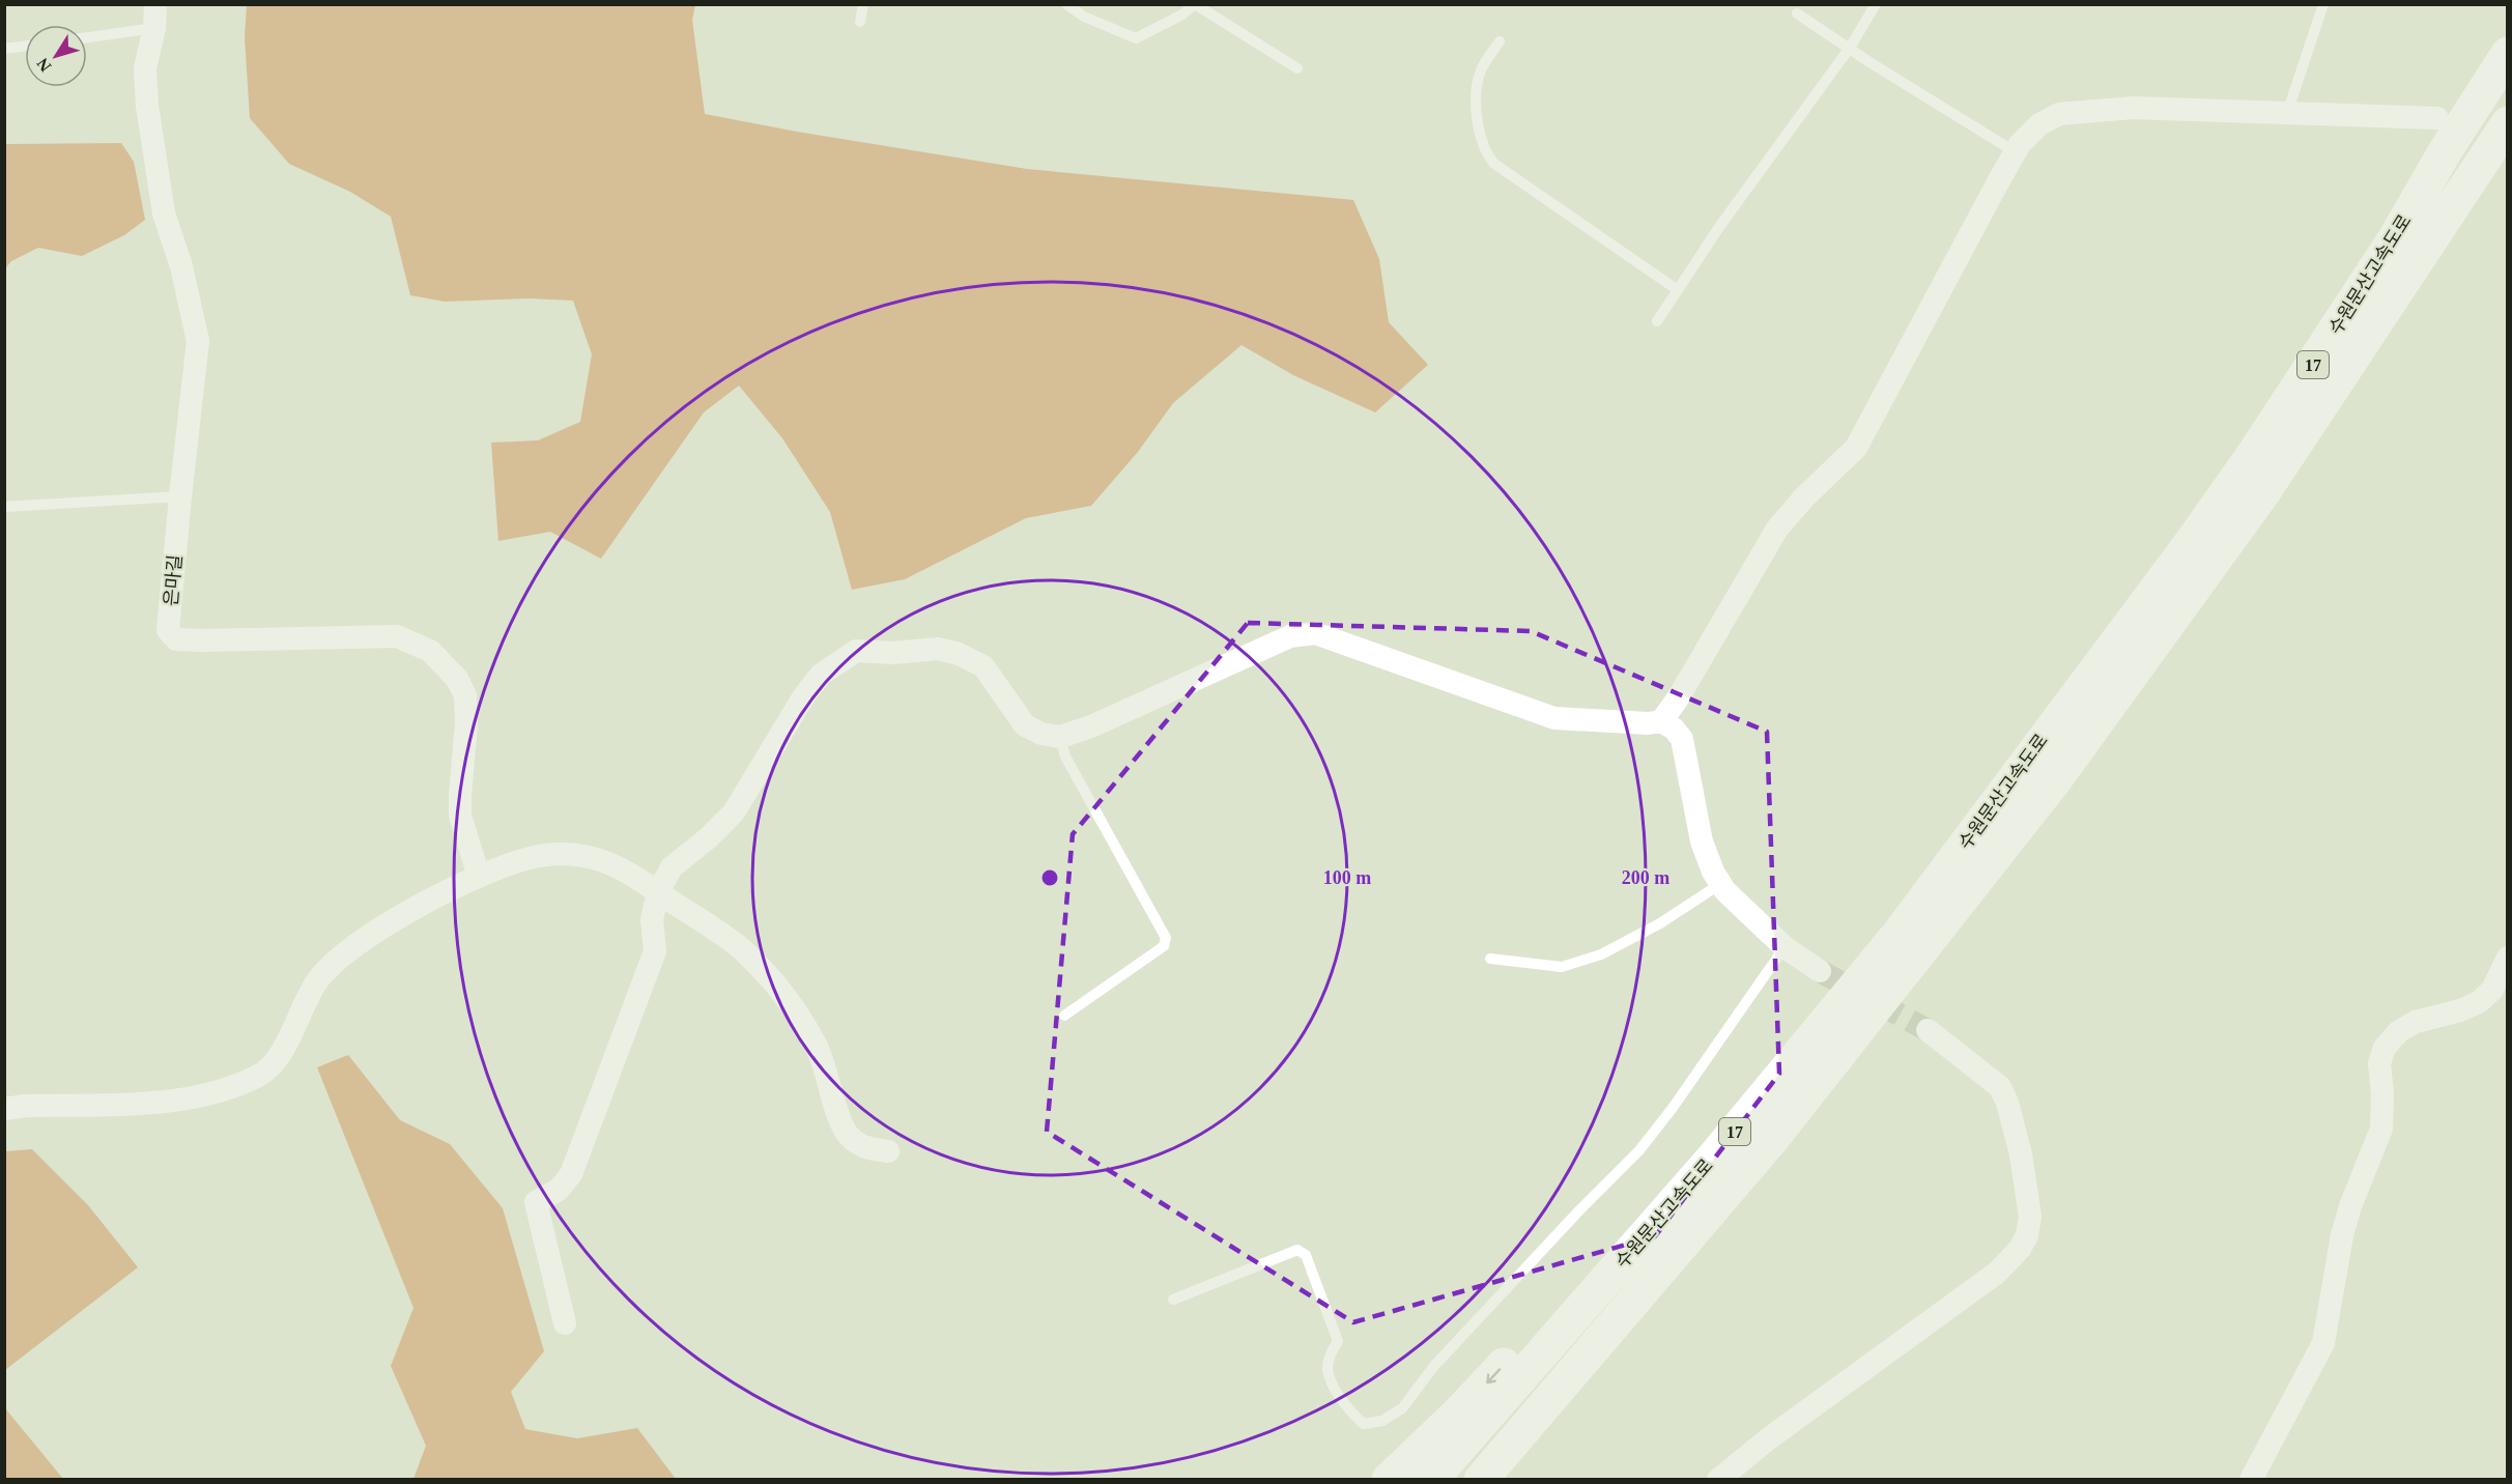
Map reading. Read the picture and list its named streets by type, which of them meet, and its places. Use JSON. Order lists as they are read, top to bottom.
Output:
{
  "streets": {
    "highway": ["수원문산고속도로", "17"],
    "street": ["은마길"]
  },
  "north": "bottom left",
  "rings": ["100 m", "200 m"]
}
